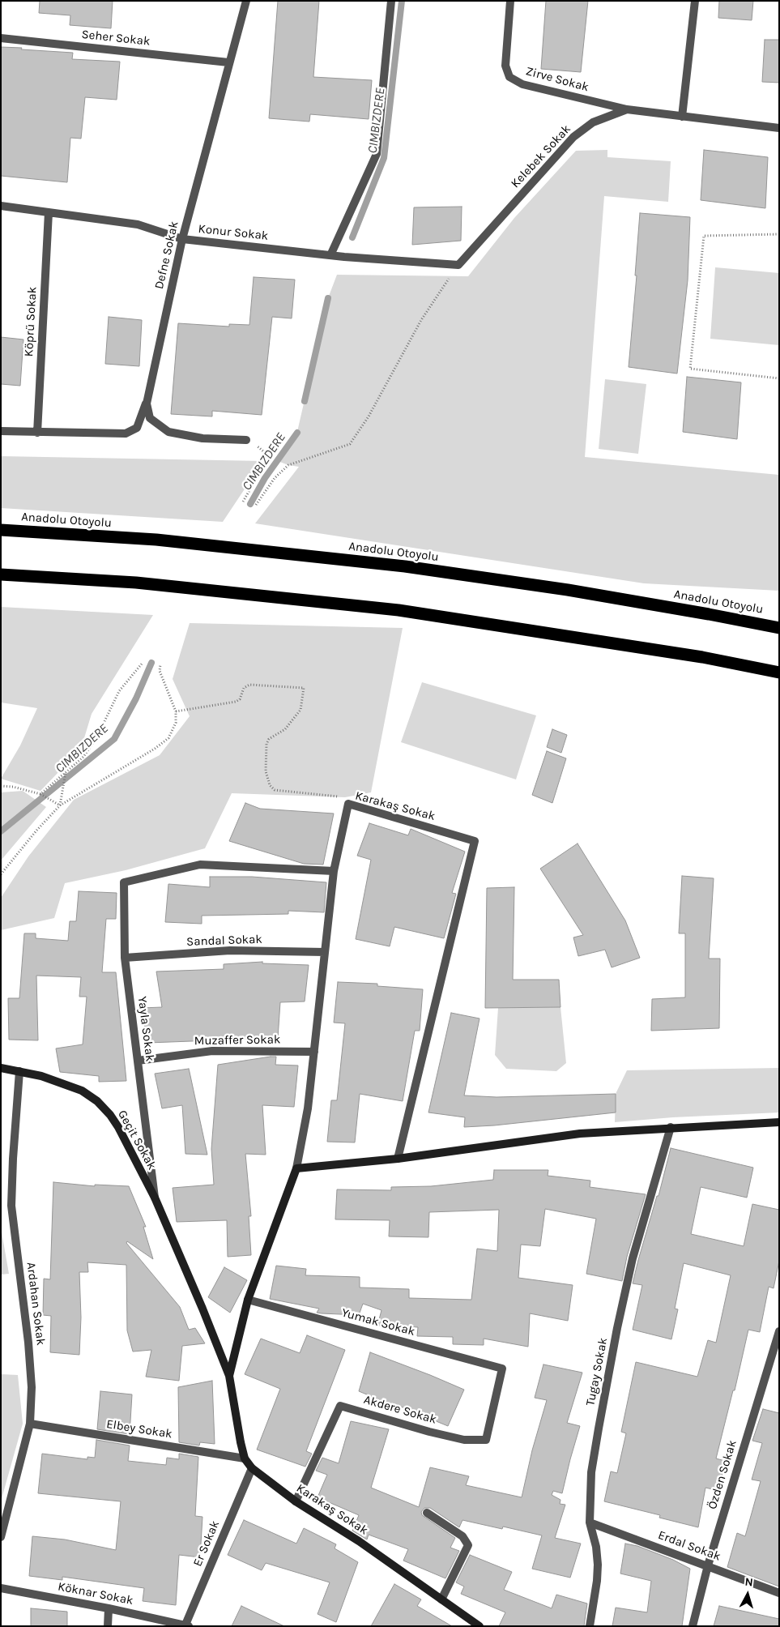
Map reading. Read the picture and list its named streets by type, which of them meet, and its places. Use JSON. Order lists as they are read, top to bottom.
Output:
{
  "streets": {
    "highway": ["Anadolu Otoyolu"],
    "street": [
      "Seher Sokak",
      "Zirve Sokak",
      "Kelebek Sokak",
      "Konur Sokak",
      "Defne Sokak",
      "Köprü Sokak",
      "Karakaş Sokak",
      "Sandal Sokak",
      "Yayla Sokak",
      "Muzaffer Sokak",
      "Geçit Sokak",
      "Ardahan Sokak",
      "Yumak Sokak",
      "Tugay Sokak",
      "Akdere Sokak",
      "Elbey Sokak",
      "Özden Sokak",
      "Er Sokak",
      "Erdal Sokak",
      "Köknar Sokak"
    ]
  },
  "crossings": [
    ["Seher Sokak", "Defne Sokak"],
    ["Zirve Sokak", "Kelebek Sokak"],
    ["Kelebek Sokak", "Konur Sokak"],
    ["Konur Sokak", "Defne Sokak"],
    ["Konur Sokak", "Köprü Sokak"],
    ["Karakaş Sokak", "Sandal Sokak"],
    ["Karakaş Sokak", "Yayla Sokak"],
    ["Karakaş Sokak", "Muzaffer Sokak"],
    ["Karakaş Sokak", "Akdere Sokak"],
    ["Karakaş Sokak", "Elbey Sokak"],
    ["Karakaş Sokak", "Er Sokak"],
    ["Sandal Sokak", "Yayla Sokak"],
    ["Yayla Sokak", "Muzaffer Sokak"],
    ["Yayla Sokak", "Geçit Sokak"],
    ["Geçit Sokak", "Ardahan Sokak"],
    ["Ardahan Sokak", "Elbey Sokak"],
    ["Yumak Sokak", "Akdere Sokak"],
    ["Tugay Sokak", "Erdal Sokak"],
    ["Özden Sokak", "Erdal Sokak"],
    ["Er Sokak", "Köknar Sokak"]
  ],
  "water": ["CIMBIZDERE"],
  "north": "top"
}
